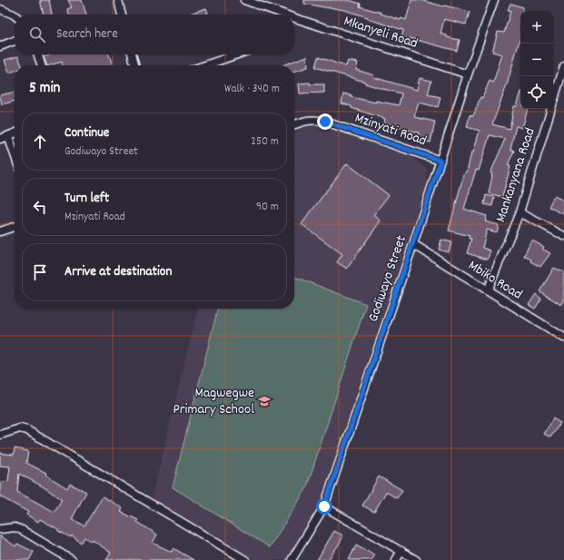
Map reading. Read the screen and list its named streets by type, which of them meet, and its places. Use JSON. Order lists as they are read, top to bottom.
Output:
{
  "streets": {
    "street": [
      "Mkanyeli Road",
      "Mzinyati Road",
      "Mankanyana Road",
      "Godiwayo Street",
      "Mbiko Road"
    ]
  },
  "crossings": [
    ["Mkanyeli Road", "Godiwayo Street"],
    ["Mzinyati Road", "Godiwayo Street"],
    ["Mankanyana Road", "Mbiko Road"],
    ["Godiwayo Street", "Mbiko Road"]
  ],
  "places": {
    "school or university": ["Magwegwe Primary School"]
  },
  "page": {
    "map_buttons": ["+", "−"],
    "search": "Search here",
    "heading": ["5 min", "Walk · 340 m"],
    "list": [
      ["Continue", "Godiwayo Street", "250 m"],
      ["Turn left", "Mzinyati Road", "90 m"],
      "Arrive at destination"
    ]
  }
}
